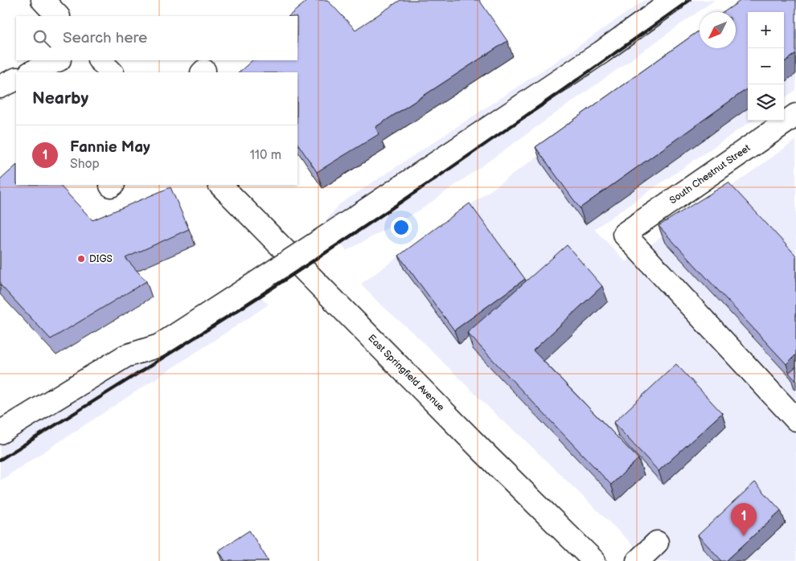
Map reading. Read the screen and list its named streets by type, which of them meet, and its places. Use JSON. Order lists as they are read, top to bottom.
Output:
{
  "streets": {
    "main road": ["South Chestnut Street", "East Springfield Avenue"]
  },
  "places": ["DIGS"],
  "north": "bottom left",
  "page": {
    "map_buttons": ["+", "−"],
    "search": "Search here",
    "heading": "Nearby",
    "list": [
      {
        "mark": "1",
        "name": "Fannie May",
        "note": "Shop",
        "value": "110 m"
      }
    ],
    "pins": "1"
  }
}
